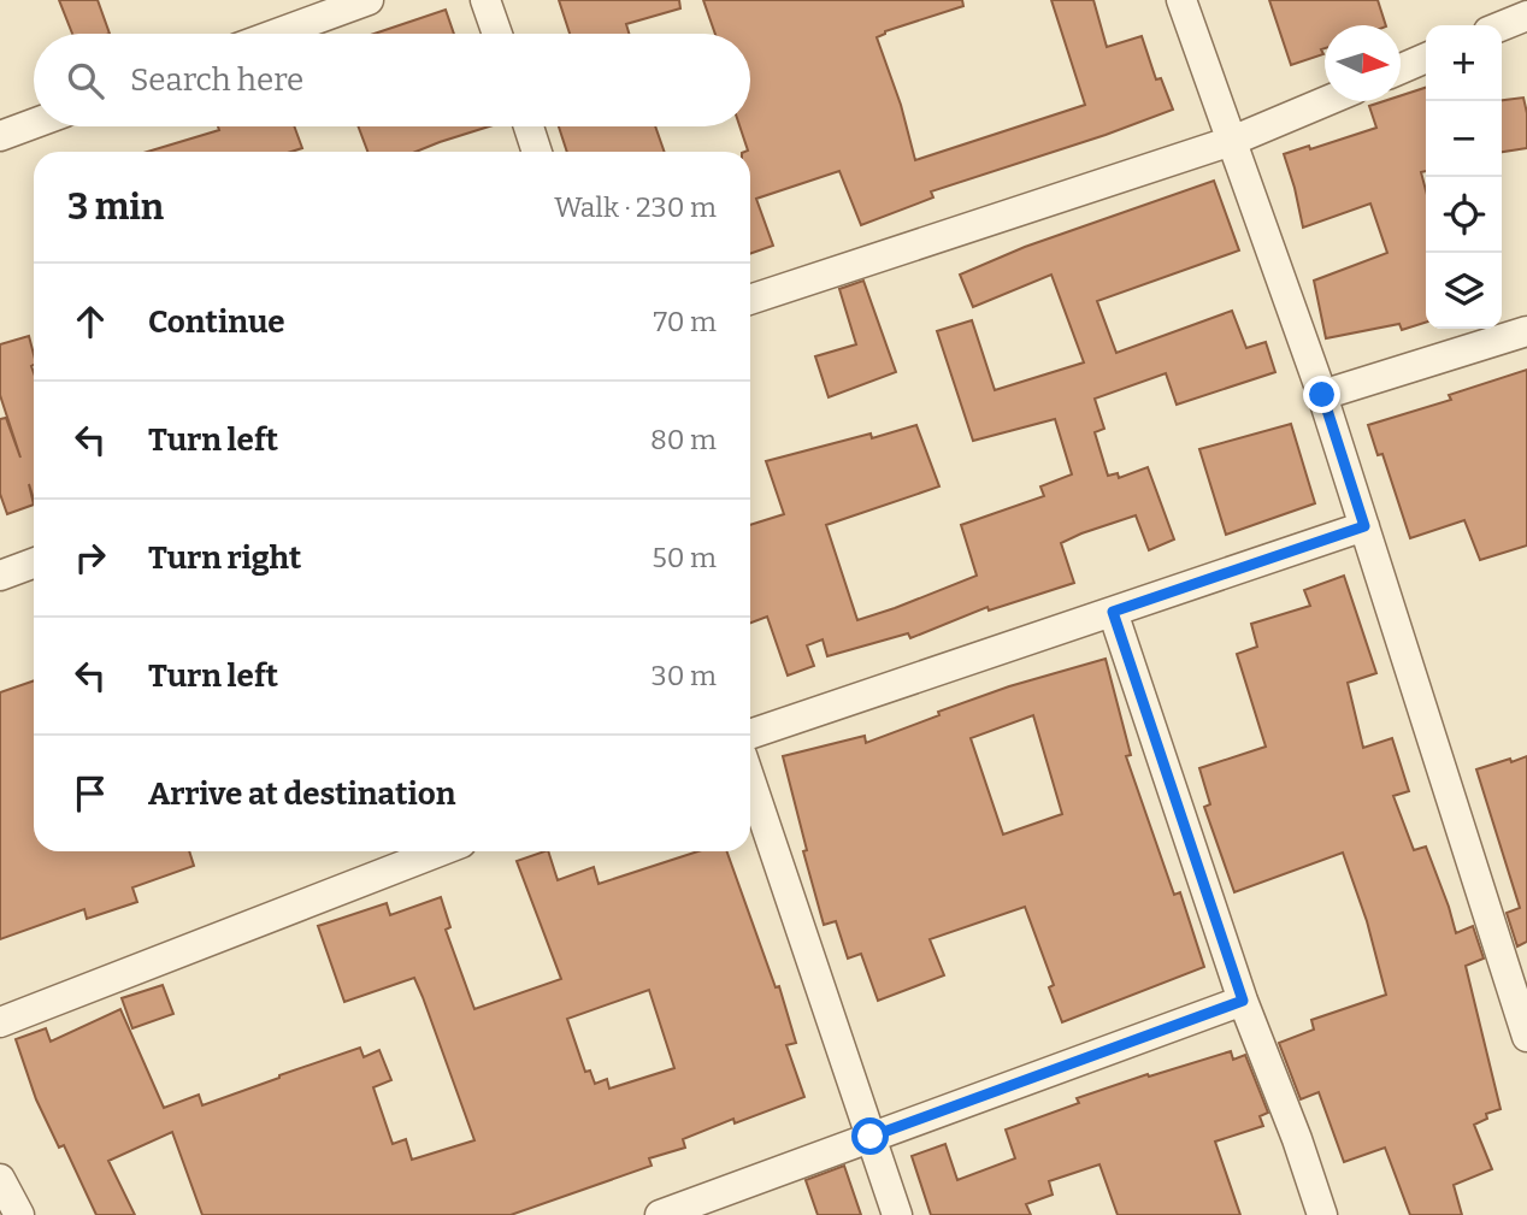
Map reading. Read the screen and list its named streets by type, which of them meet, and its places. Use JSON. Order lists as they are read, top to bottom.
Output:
{
  "north": "right",
  "page": {
    "map_buttons": ["+", "−"],
    "search": "Search here",
    "heading": ["3 min", "Walk · 230 m"],
    "list": [
      ["Continue", "70 m"],
      ["Turn left", "80 m"],
      ["Turn right", "50 m"],
      ["Turn left", "30 m"],
      "Arrive at destination"
    ]
  }
}
